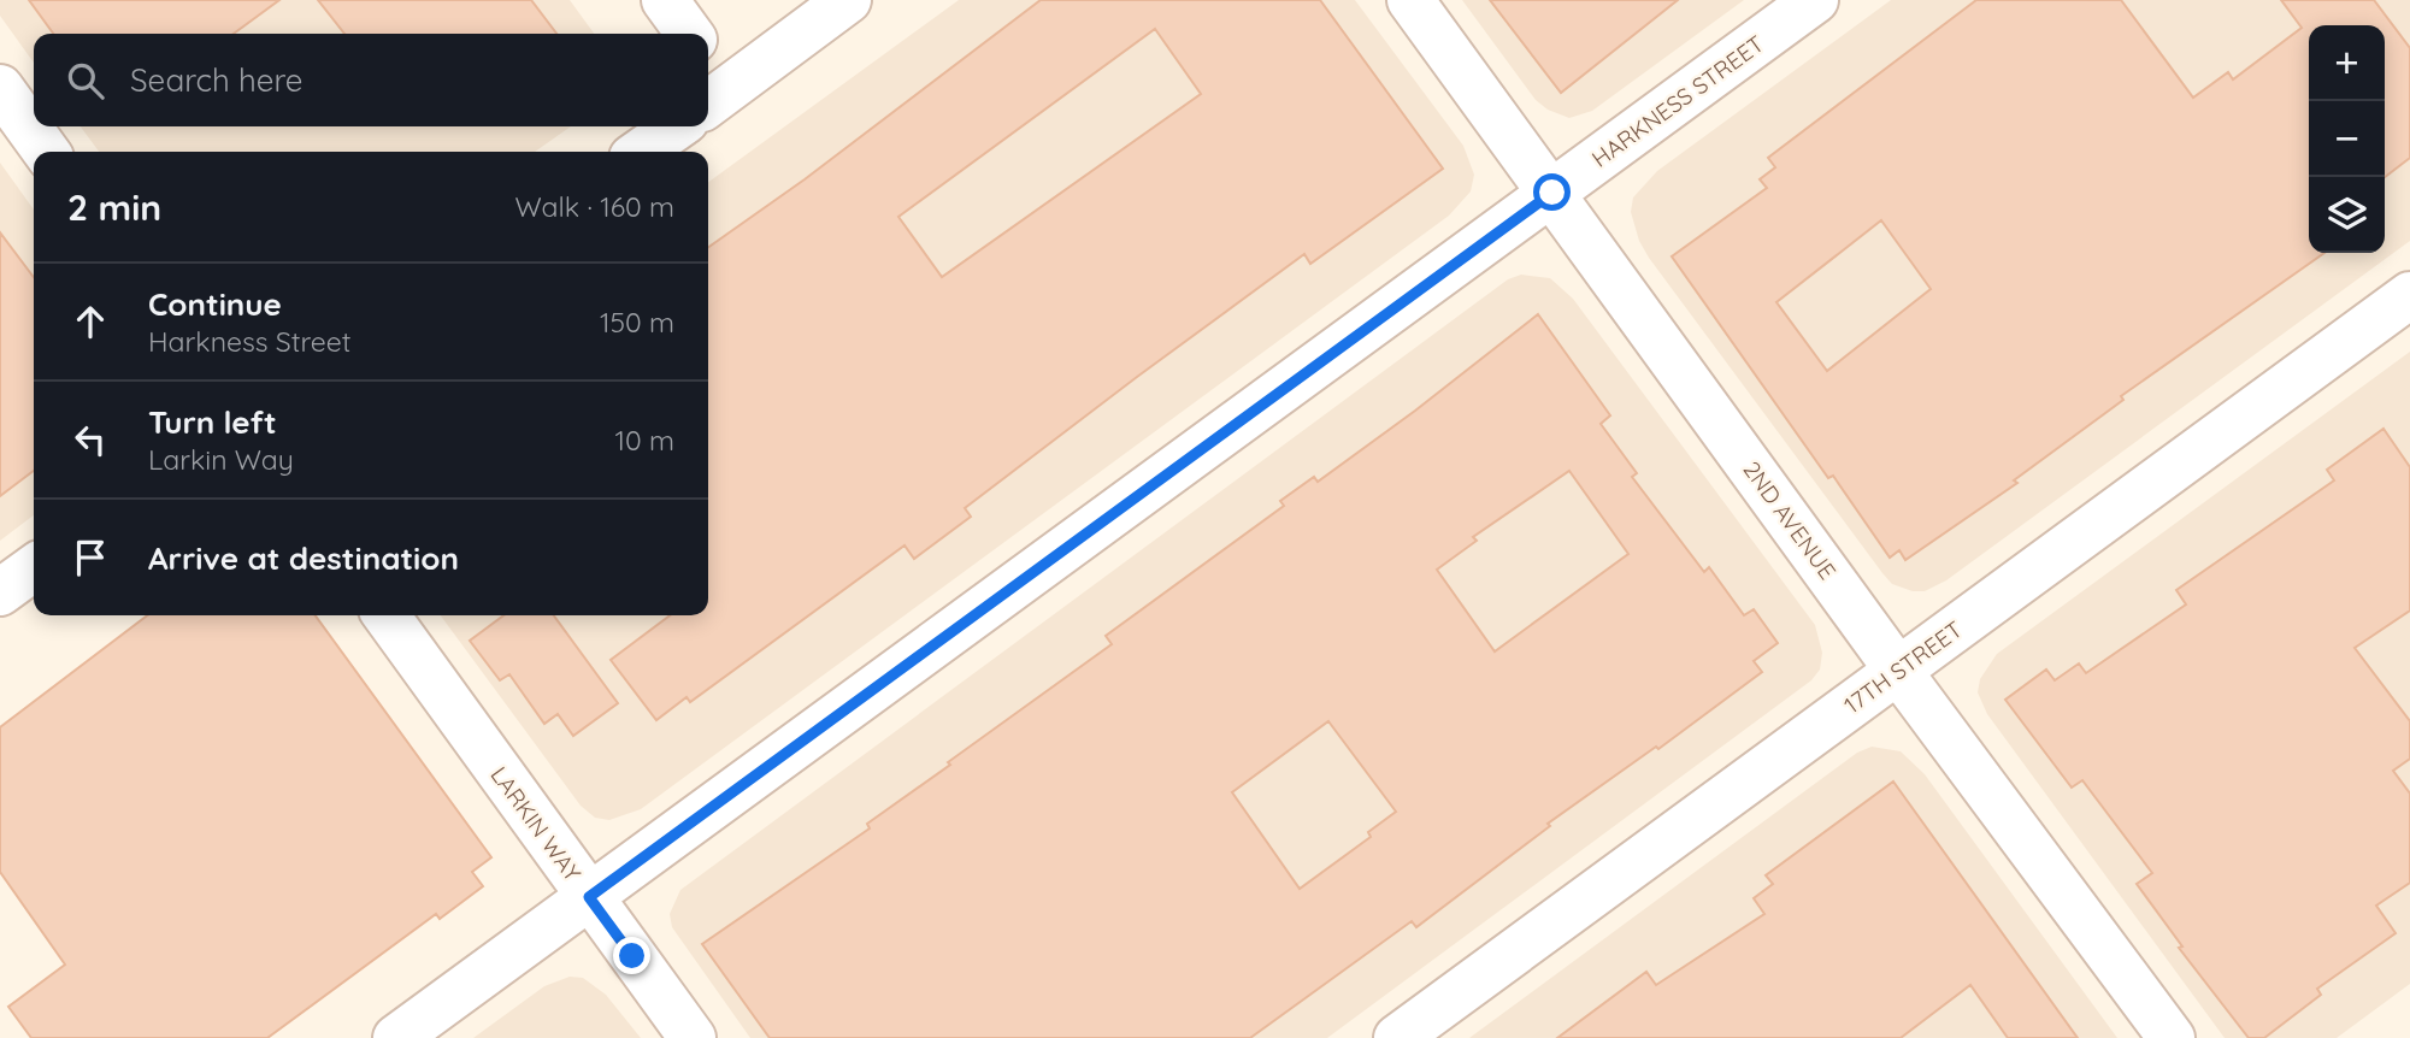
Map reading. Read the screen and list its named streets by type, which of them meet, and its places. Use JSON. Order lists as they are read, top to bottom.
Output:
{
  "streets": {
    "street": [
      "HARKNESS STREET",
      "2ND AVENUE",
      "17TH STREET",
      "LARKIN WAY"
    ]
  },
  "crossings": [
    ["HARKNESS STREET", "2ND AVENUE"],
    ["HARKNESS STREET", "LARKIN WAY"],
    ["2ND AVENUE", "17TH STREET"]
  ],
  "page": {
    "map_buttons": ["+", "−"],
    "search": "Search here",
    "heading": ["2 min", "Walk · 160 m"],
    "list": [
      ["Continue", "Harkness Street", "150 m"],
      ["Turn left", "Larkin Way", "10 m"],
      "Arrive at destination"
    ]
  }
}
